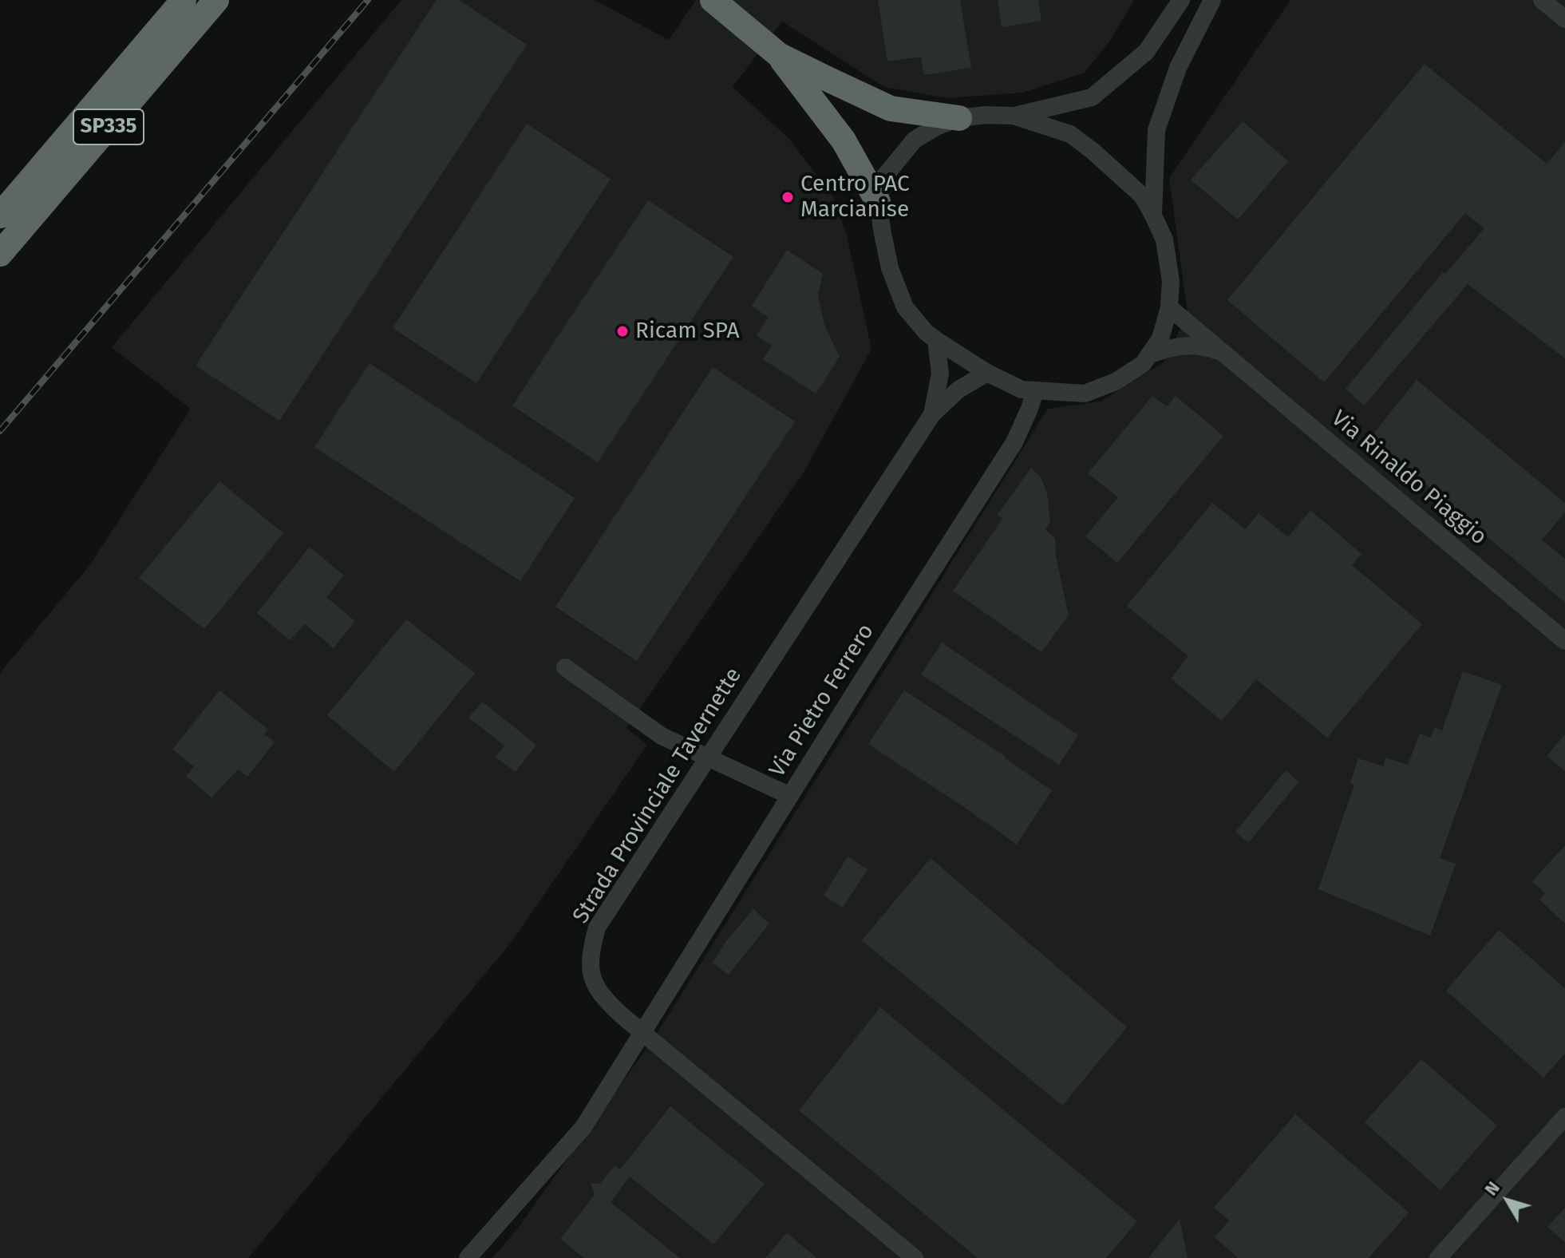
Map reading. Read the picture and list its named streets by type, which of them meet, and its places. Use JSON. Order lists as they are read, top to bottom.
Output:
{
  "streets": {
    "highway": ["SP335"],
    "street": ["Via Rinaldo Piaggio", "Via Pietro Ferrero", "Strada Provinciale Tavernette"]
  },
  "crossings": [
    ["Via Pietro Ferrero", "Strada Provinciale Tavernette"]
  ],
  "places": ["Centro PAC Marcianise", "Ricam SPA"],
  "north": "top left"
}
